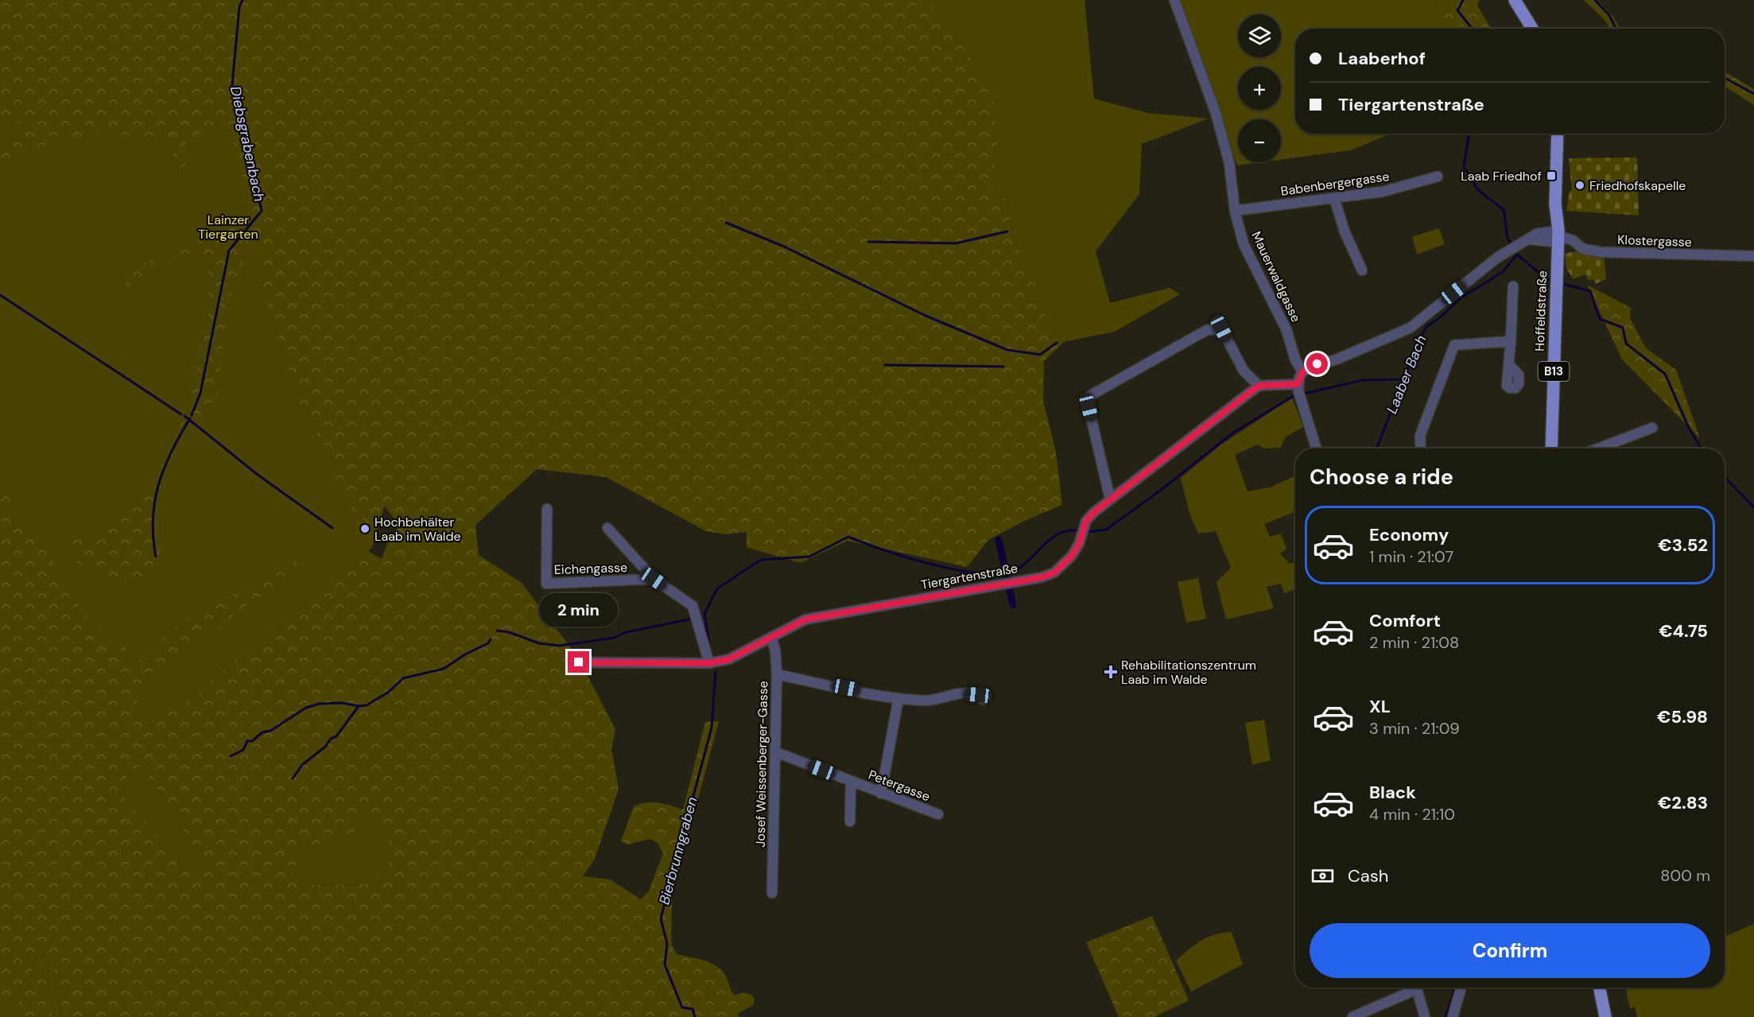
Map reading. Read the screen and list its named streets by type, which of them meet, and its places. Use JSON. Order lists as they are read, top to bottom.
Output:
{
  "streets": {
    "main road": ["Hoffeldstraße", "B13"],
    "street": [
      "Babenbergergasse",
      "Klostergasse",
      "Mauerwaldgasse",
      "Eichengasse",
      "Tiergartenstraße",
      "Josef Weissenberger-Gasse",
      "Petergasse"
    ]
  },
  "crossings": [
    ["Babenbergergasse", "Mauerwaldgasse"],
    ["Klostergasse", "Mauerwaldgasse"],
    ["Klostergasse", "Hoffeldstraße"],
    ["Tiergartenstraße", "Josef Weissenberger-Gasse"],
    ["Josef Weissenberger-Gasse", "Petergasse"]
  ],
  "water": ["Diebsgrabenbach", "Laaber Bach", "Bierbrunngraben"],
  "parks": ["Lainzer Tiergarten"],
  "places": {
    "transit": ["Laab Friedhof"],
    "other": ["Friedhofskapelle", "Hochbehälter Laab im Walde"],
    "health": ["Rehabilitationszentrum Laab im Walde"]
  },
  "page": {
    "map_buttons": ["+", "−"],
    "banner": ["Laaberhof", "Tiergartenstraße"],
    "heading": "Choose a ride",
    "list": [
      {
        "name": "Economy",
        "note": "1 min · 21:07",
        "value": "€3.52"
      },
      {
        "name": "Comfort",
        "note": "2 min · 21:08",
        "value": "€4.75"
      },
      {
        "name": "XL",
        "note": "3 min · 21:09",
        "value": "€5.98"
      },
      {
        "name": "Black",
        "note": "4 min · 21:10",
        "value": "€2.83"
      }
    ],
    "bubble": "2 min",
    "pay": ["Cash", "800 m"],
    "buttons": "Confirm"
  }
}
